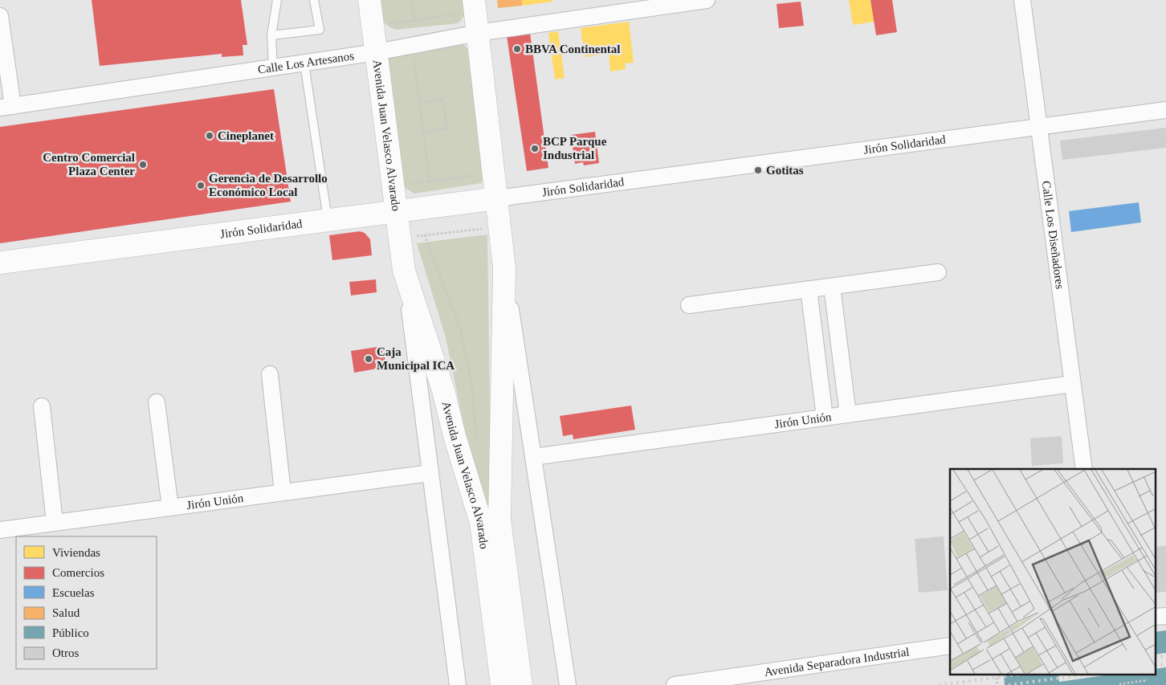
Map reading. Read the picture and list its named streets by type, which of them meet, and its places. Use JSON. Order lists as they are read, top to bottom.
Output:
{
  "streets": {
    "main road": ["Avenida Juan Velasco Alvarado", "Jirón Solidaridad"],
    "street": [
      "Calle Los Artesanos",
      "Calle Los Diseñadores",
      "Jirón Unión",
      "Avenida Separadora Industrial"
    ]
  },
  "crossings": [
    ["Calle Los Artesanos", "Avenida Juan Velasco Alvarado"],
    ["Avenida Juan Velasco Alvarado", "Jirón Solidaridad"],
    ["Avenida Juan Velasco Alvarado", "Jirón Unión"],
    ["Jirón Solidaridad", "Calle Los Diseñadores"],
    ["Calle Los Diseñadores", "Jirón Unión"]
  ],
  "places": [
    "BBVA Continental",
    "Cineplanet",
    "BCP Parque Industrial",
    "Centro Comercial Plaza Center",
    "Gotitas",
    "Gerencia de Desarrollo Económico Local",
    "Caja Municipal ICA"
  ],
  "legend": [
    "Viviendas",
    "Comercios",
    "Escuelas",
    "Salud",
    "Público",
    "Otros"
  ]
}
